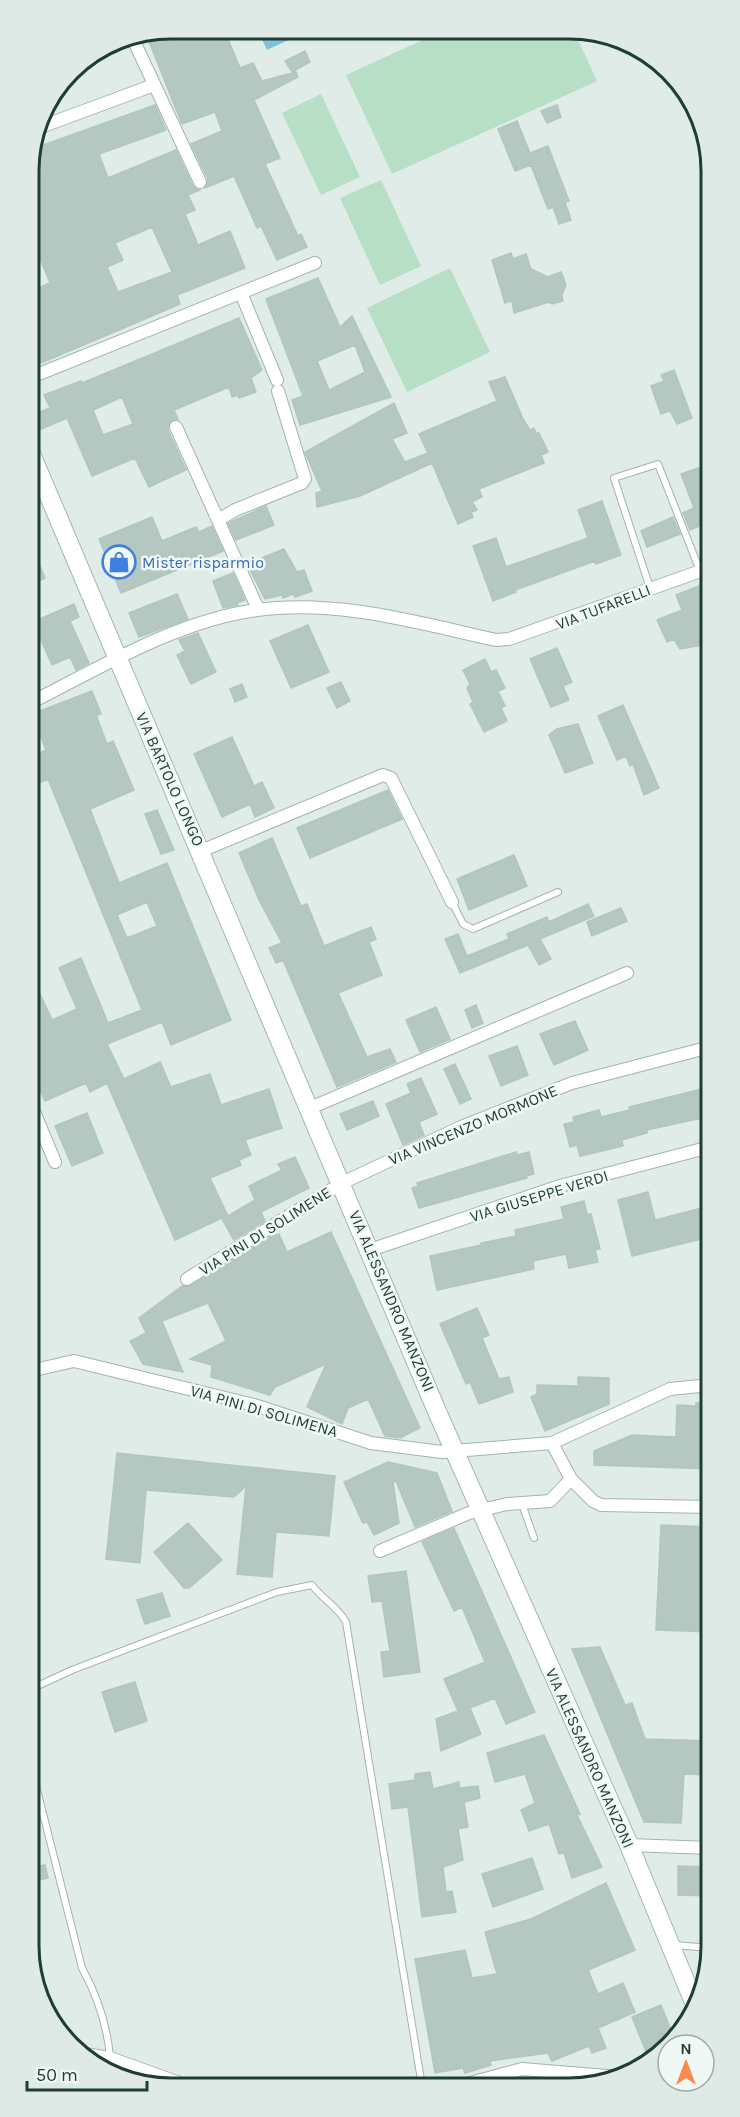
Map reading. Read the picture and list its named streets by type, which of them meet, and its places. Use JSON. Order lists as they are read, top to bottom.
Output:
{
  "streets": {
    "street": [
      "VIA TUFARELLI",
      "VIA BARTOLO LONGO",
      "VIA VINCENZO MORMONE",
      "VIA GIUSEPPE VERDI",
      "VIA PINI DI SOLIMENE",
      "VIA ALESSANDRO MANZONI",
      "VIA PINI DI SOLIMENA"
    ]
  },
  "crossings": [
    ["VIA BARTOLO LONGO", "VIA VINCENZO MORMONE"],
    ["VIA BARTOLO LONGO", "VIA PINI DI SOLIMENE"],
    ["VIA BARTOLO LONGO", "VIA ALESSANDRO MANZONI"],
    ["VIA VINCENZO MORMONE", "VIA PINI DI SOLIMENE"],
    ["VIA VINCENZO MORMONE", "VIA ALESSANDRO MANZONI"],
    ["VIA GIUSEPPE VERDI", "VIA ALESSANDRO MANZONI"],
    ["VIA PINI DI SOLIMENE", "VIA ALESSANDRO MANZONI"],
    ["VIA ALESSANDRO MANZONI", "VIA PINI DI SOLIMENA"]
  ],
  "places": {
    "shop": ["Mister risparmio"]
  },
  "scale_bar": "50 m",
  "north": "top"
}
